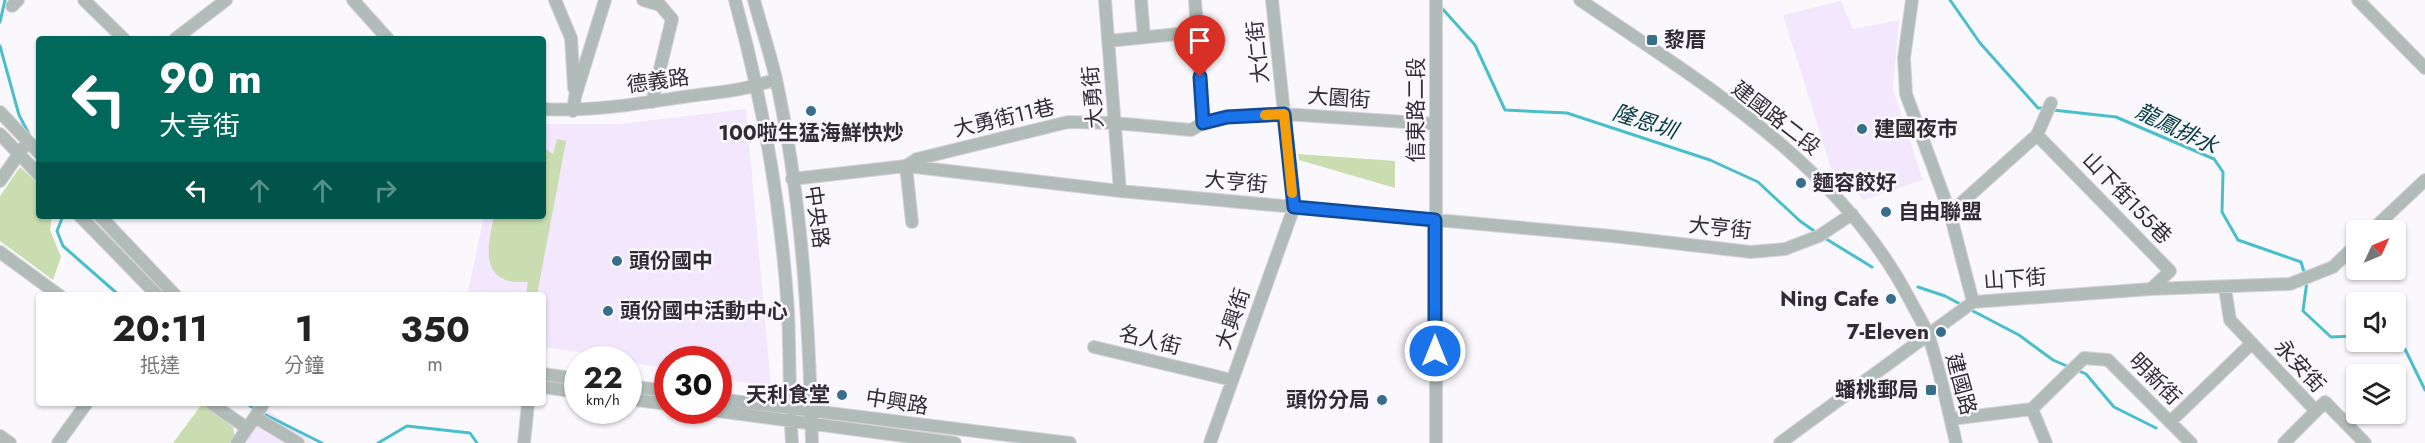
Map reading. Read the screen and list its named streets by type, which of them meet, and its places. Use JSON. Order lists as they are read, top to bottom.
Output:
{
  "streets": {
    "street": [
      "大仁街",
      "德義路",
      "大勇街",
      "大園街",
      "信東路二段",
      "大勇街11巷",
      "建國路二段",
      "大亨街",
      "山下街155巷",
      "中央路",
      "山下街",
      "大興街",
      "名人街",
      "永安街",
      "明新街",
      "建國路",
      "中興路"
    ]
  },
  "crossings": [
    ["大仁街", "大園街"],
    ["大仁街", "大亨街"],
    ["大仁街", "大興街"],
    ["德義路", "中央路"],
    ["大勇街", "大園街"],
    ["大勇街", "大勇街11巷"],
    ["大勇街", "大亨街"],
    ["大園街", "信東路二段"],
    ["大園街", "大勇街11巷"],
    ["信東路二段", "大亨街"],
    ["大勇街11巷", "大亨街"],
    ["建國路二段", "大亨街"],
    ["建國路二段", "山下街"],
    ["建國路二段", "建國路"],
    ["大亨街", "中央路"],
    ["大亨街", "大興街"],
    ["山下街155巷", "山下街"],
    ["中央路", "中興路"],
    ["山下街", "永安街"],
    ["山下街", "建國路"],
    ["大興街", "名人街"]
  ],
  "water": ["隆恩圳", "龍鳳排水"],
  "places": {
    "transit": ["黎厝", "蟠桃郵局"],
    "other": [
      "100啦生猛海鮮快炒",
      "建國夜市",
      "麵容餃好",
      "自由聯盟",
      "頭份國中",
      "Ning Cafe",
      "頭份國中活動中心",
      "7-Eleven",
      "天利食堂",
      "頭份分局"
    ]
  },
  "north": "top right",
  "page": {
    "turn": ["90 m", "大亨街"],
    "eta": [
      "20:11",
      "抵達",
      "1",
      "分鐘",
      "350",
      "m"
    ],
    "speed": "22 km/h",
    "limit": "30"
  }
}
